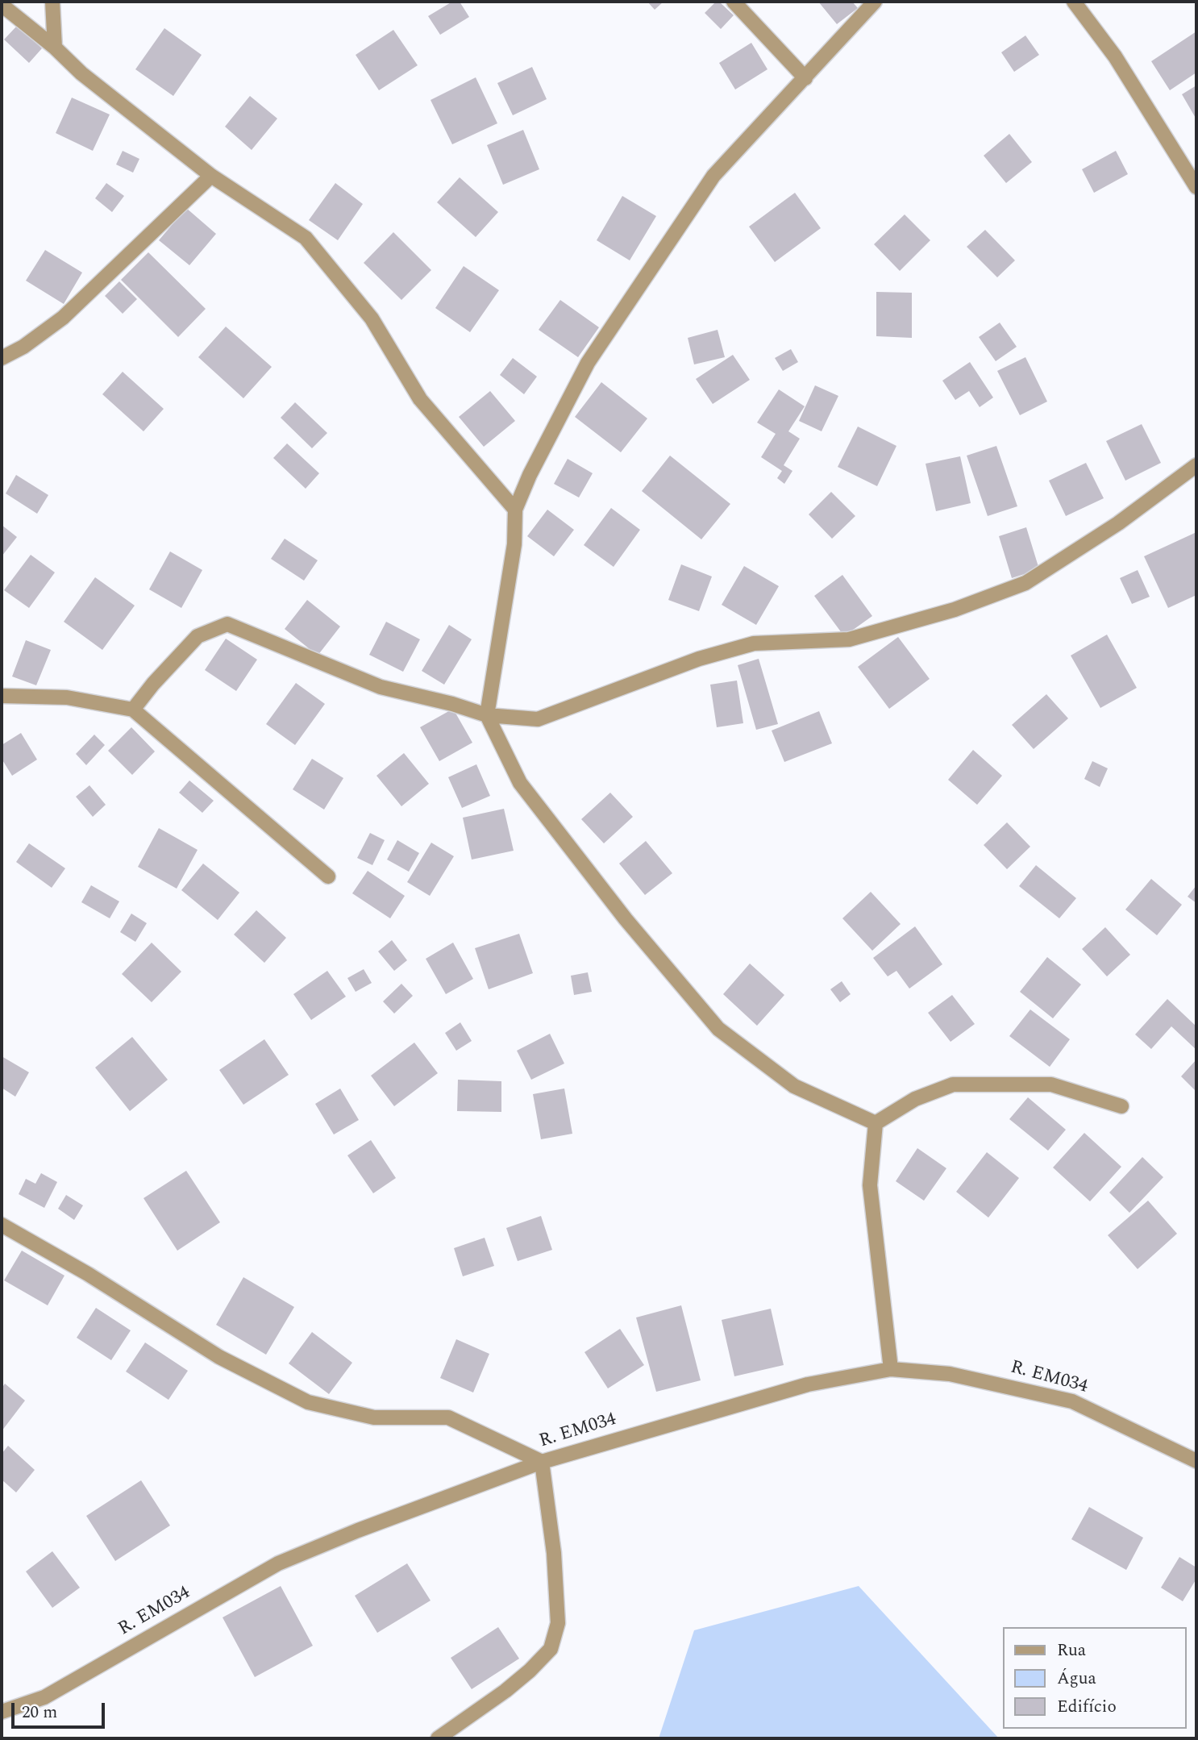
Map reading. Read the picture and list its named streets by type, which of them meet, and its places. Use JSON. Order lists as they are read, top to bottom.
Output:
{
  "streets": {
    "street": ["R. EM034"]
  },
  "legend": ["Rua", "Água", "Edifício"],
  "scale_bar": "20 m"
}
